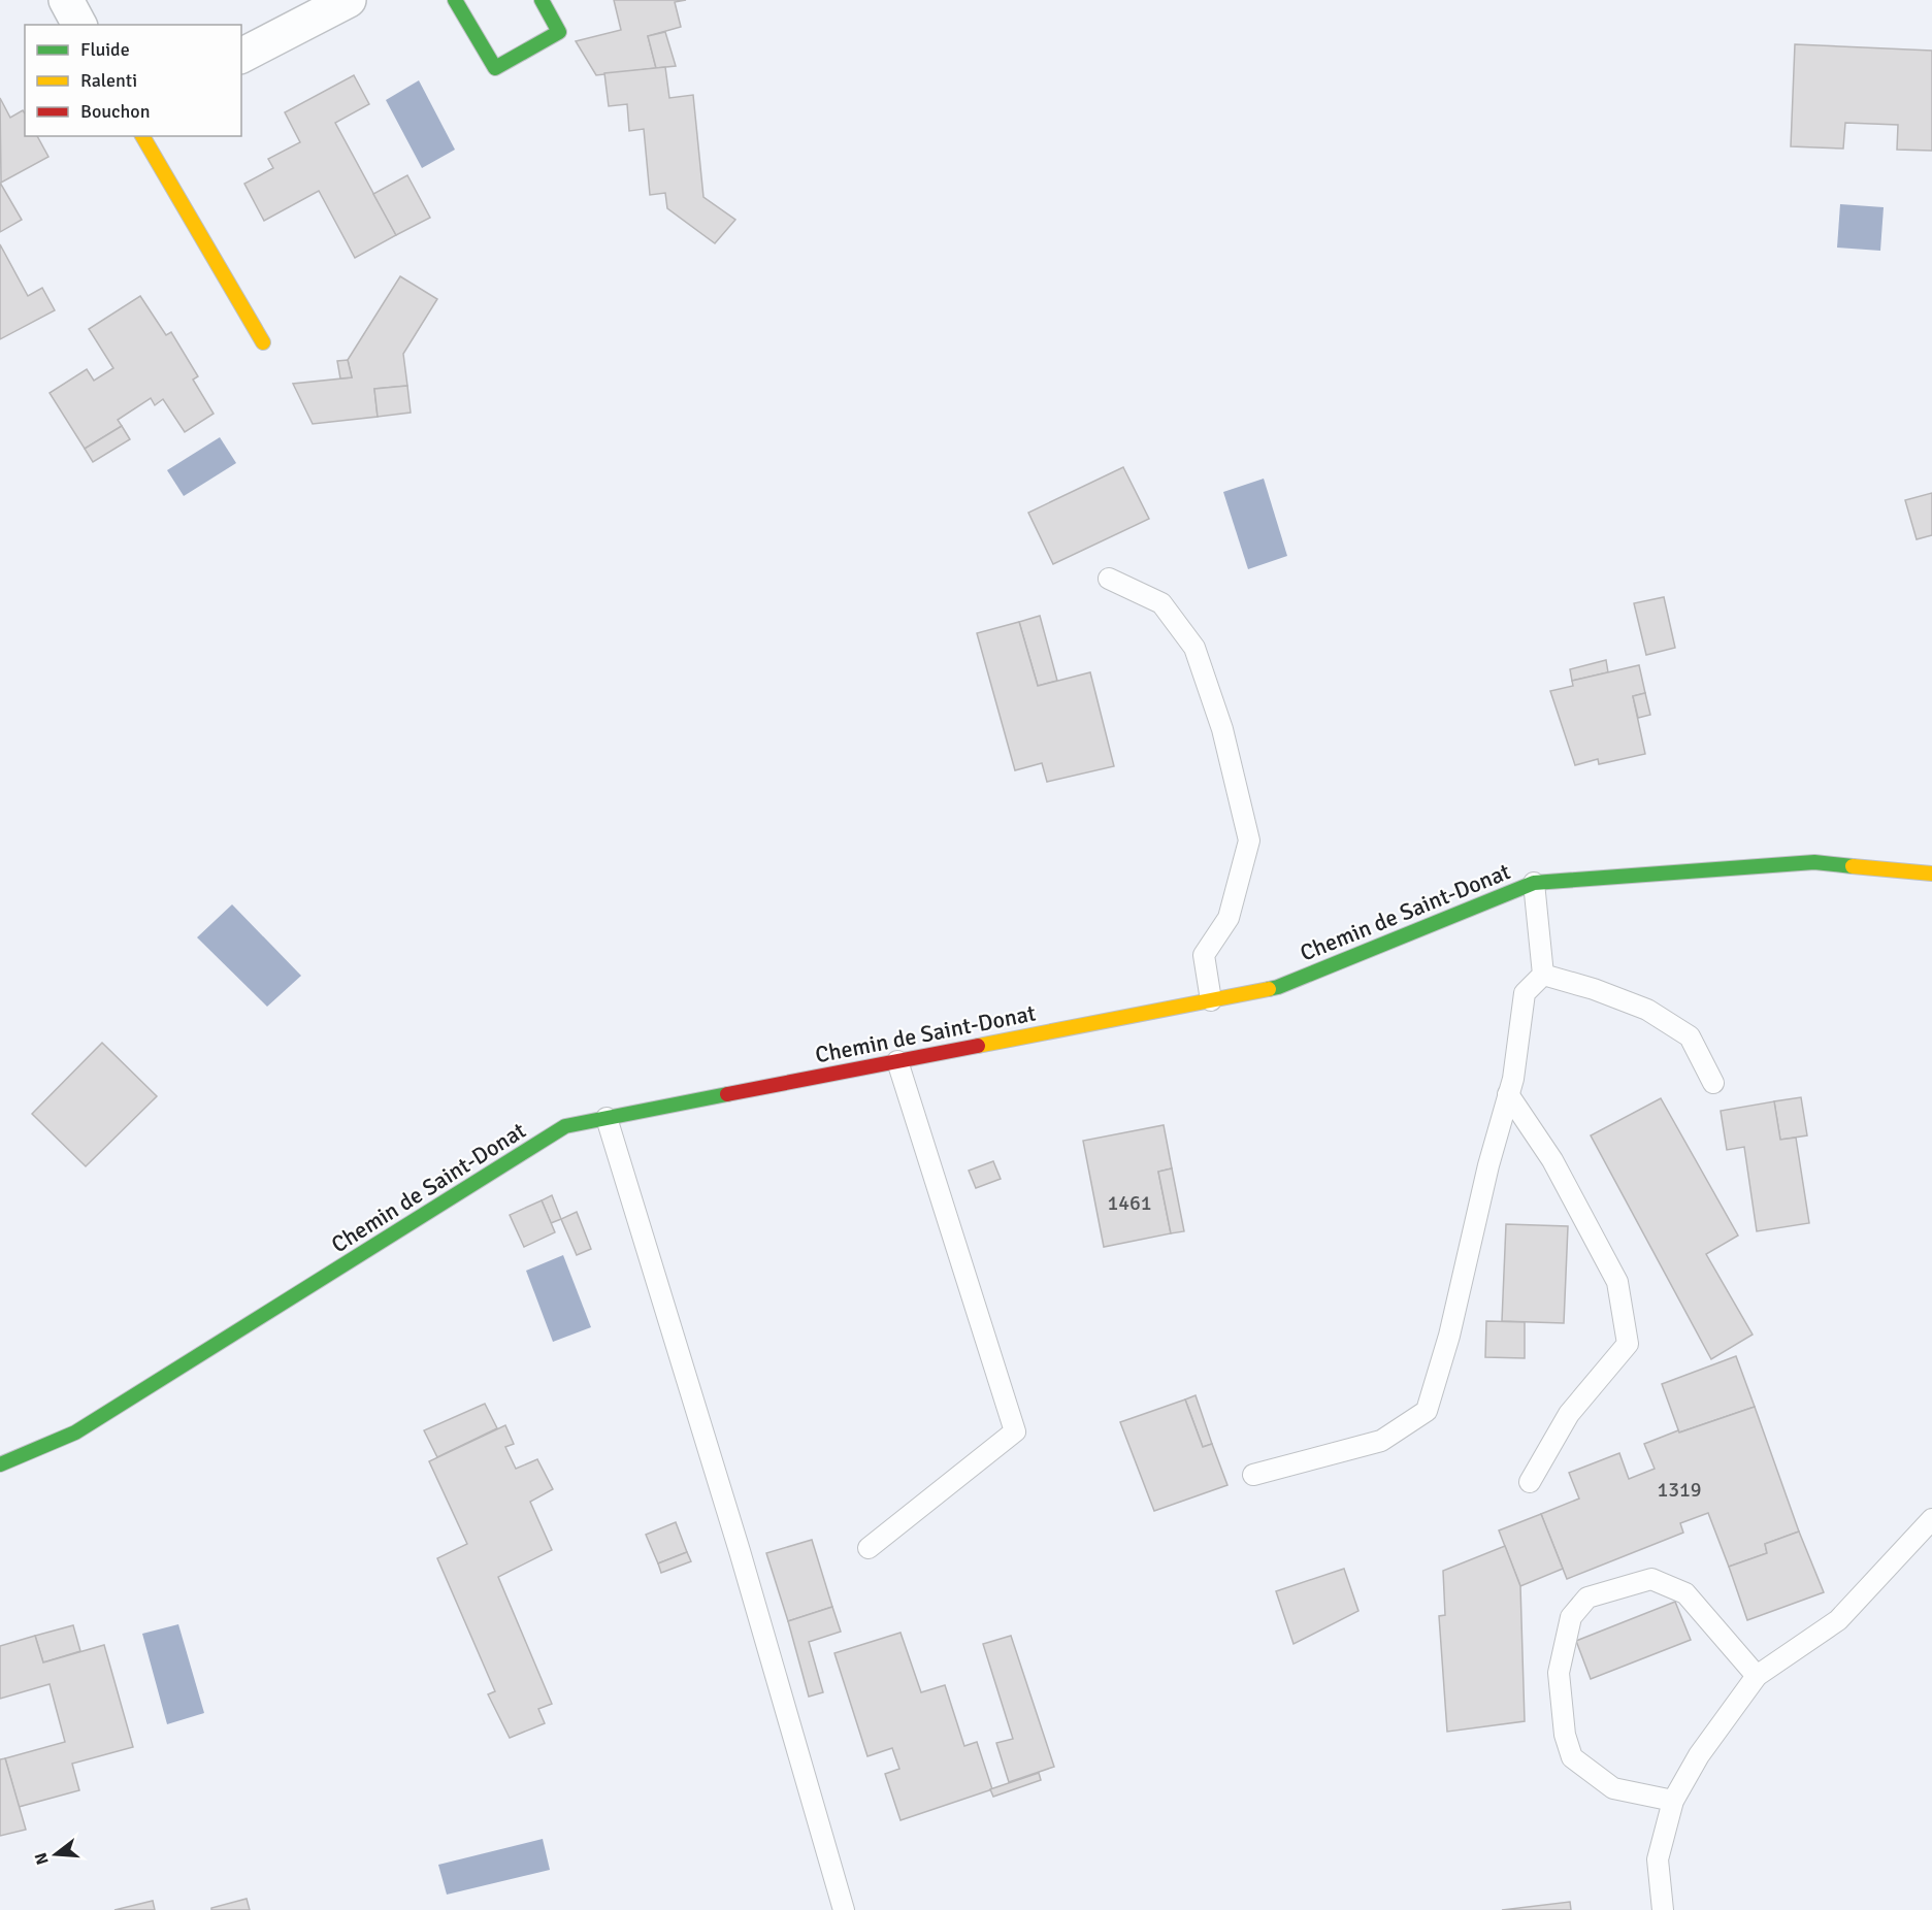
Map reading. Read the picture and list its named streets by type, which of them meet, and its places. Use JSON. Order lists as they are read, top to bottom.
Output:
{
  "streets": {
    "street": ["Chemin de Saint-Donat"]
  },
  "house_numbers": ["1461", "1319"],
  "legend": ["Fluide", "Ralenti", "Bouchon"],
  "north": "left"
}
